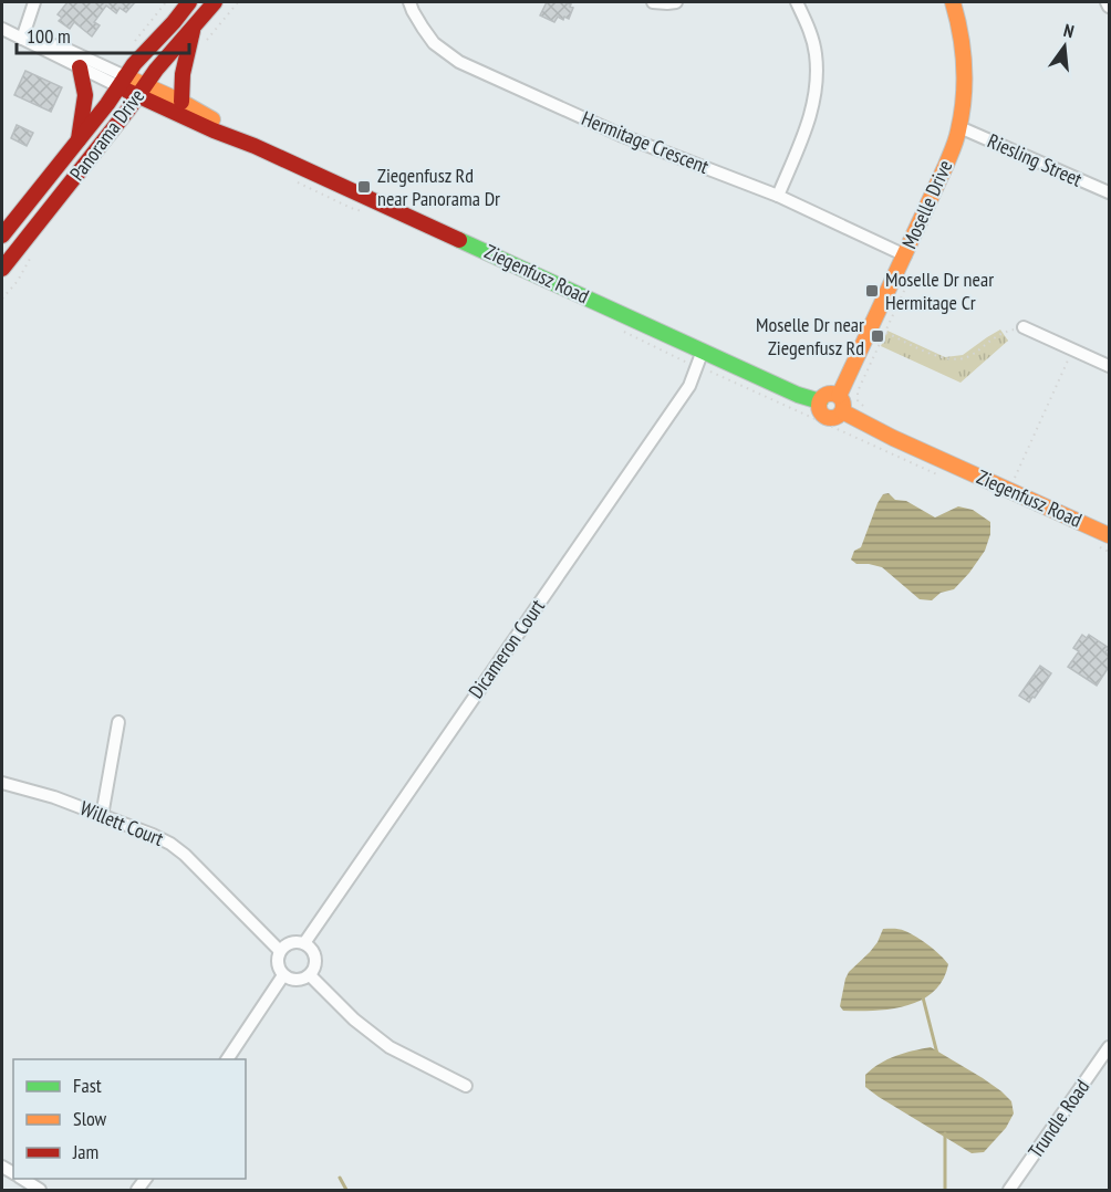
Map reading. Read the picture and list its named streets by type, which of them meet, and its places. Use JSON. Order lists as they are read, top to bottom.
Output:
{
  "streets": {
    "street": [
      "Panorama Drive",
      "Hermitage Crescent",
      "Riesling Street",
      "Moselle Drive",
      "Ziegenfusz Road",
      "Dicameron Court",
      "Willett Court",
      "Trundle Road"
    ]
  },
  "crossings": [
    ["Panorama Drive", "Ziegenfusz Road"],
    ["Hermitage Crescent", "Moselle Drive"],
    ["Riesling Street", "Moselle Drive"],
    ["Moselle Drive", "Ziegenfusz Road"],
    ["Ziegenfusz Road", "Dicameron Court"],
    ["Dicameron Court", "Willett Court"]
  ],
  "places": {
    "transit": ["Ziegenfusz Rd near Panorama Dr", "Moselle Dr near Hermitage Cr", "Moselle Dr near Ziegenfusz Rd"]
  },
  "legend": ["Fast", "Slow", "Jam"],
  "scale_bar": "100 m",
  "north": "top"
}
